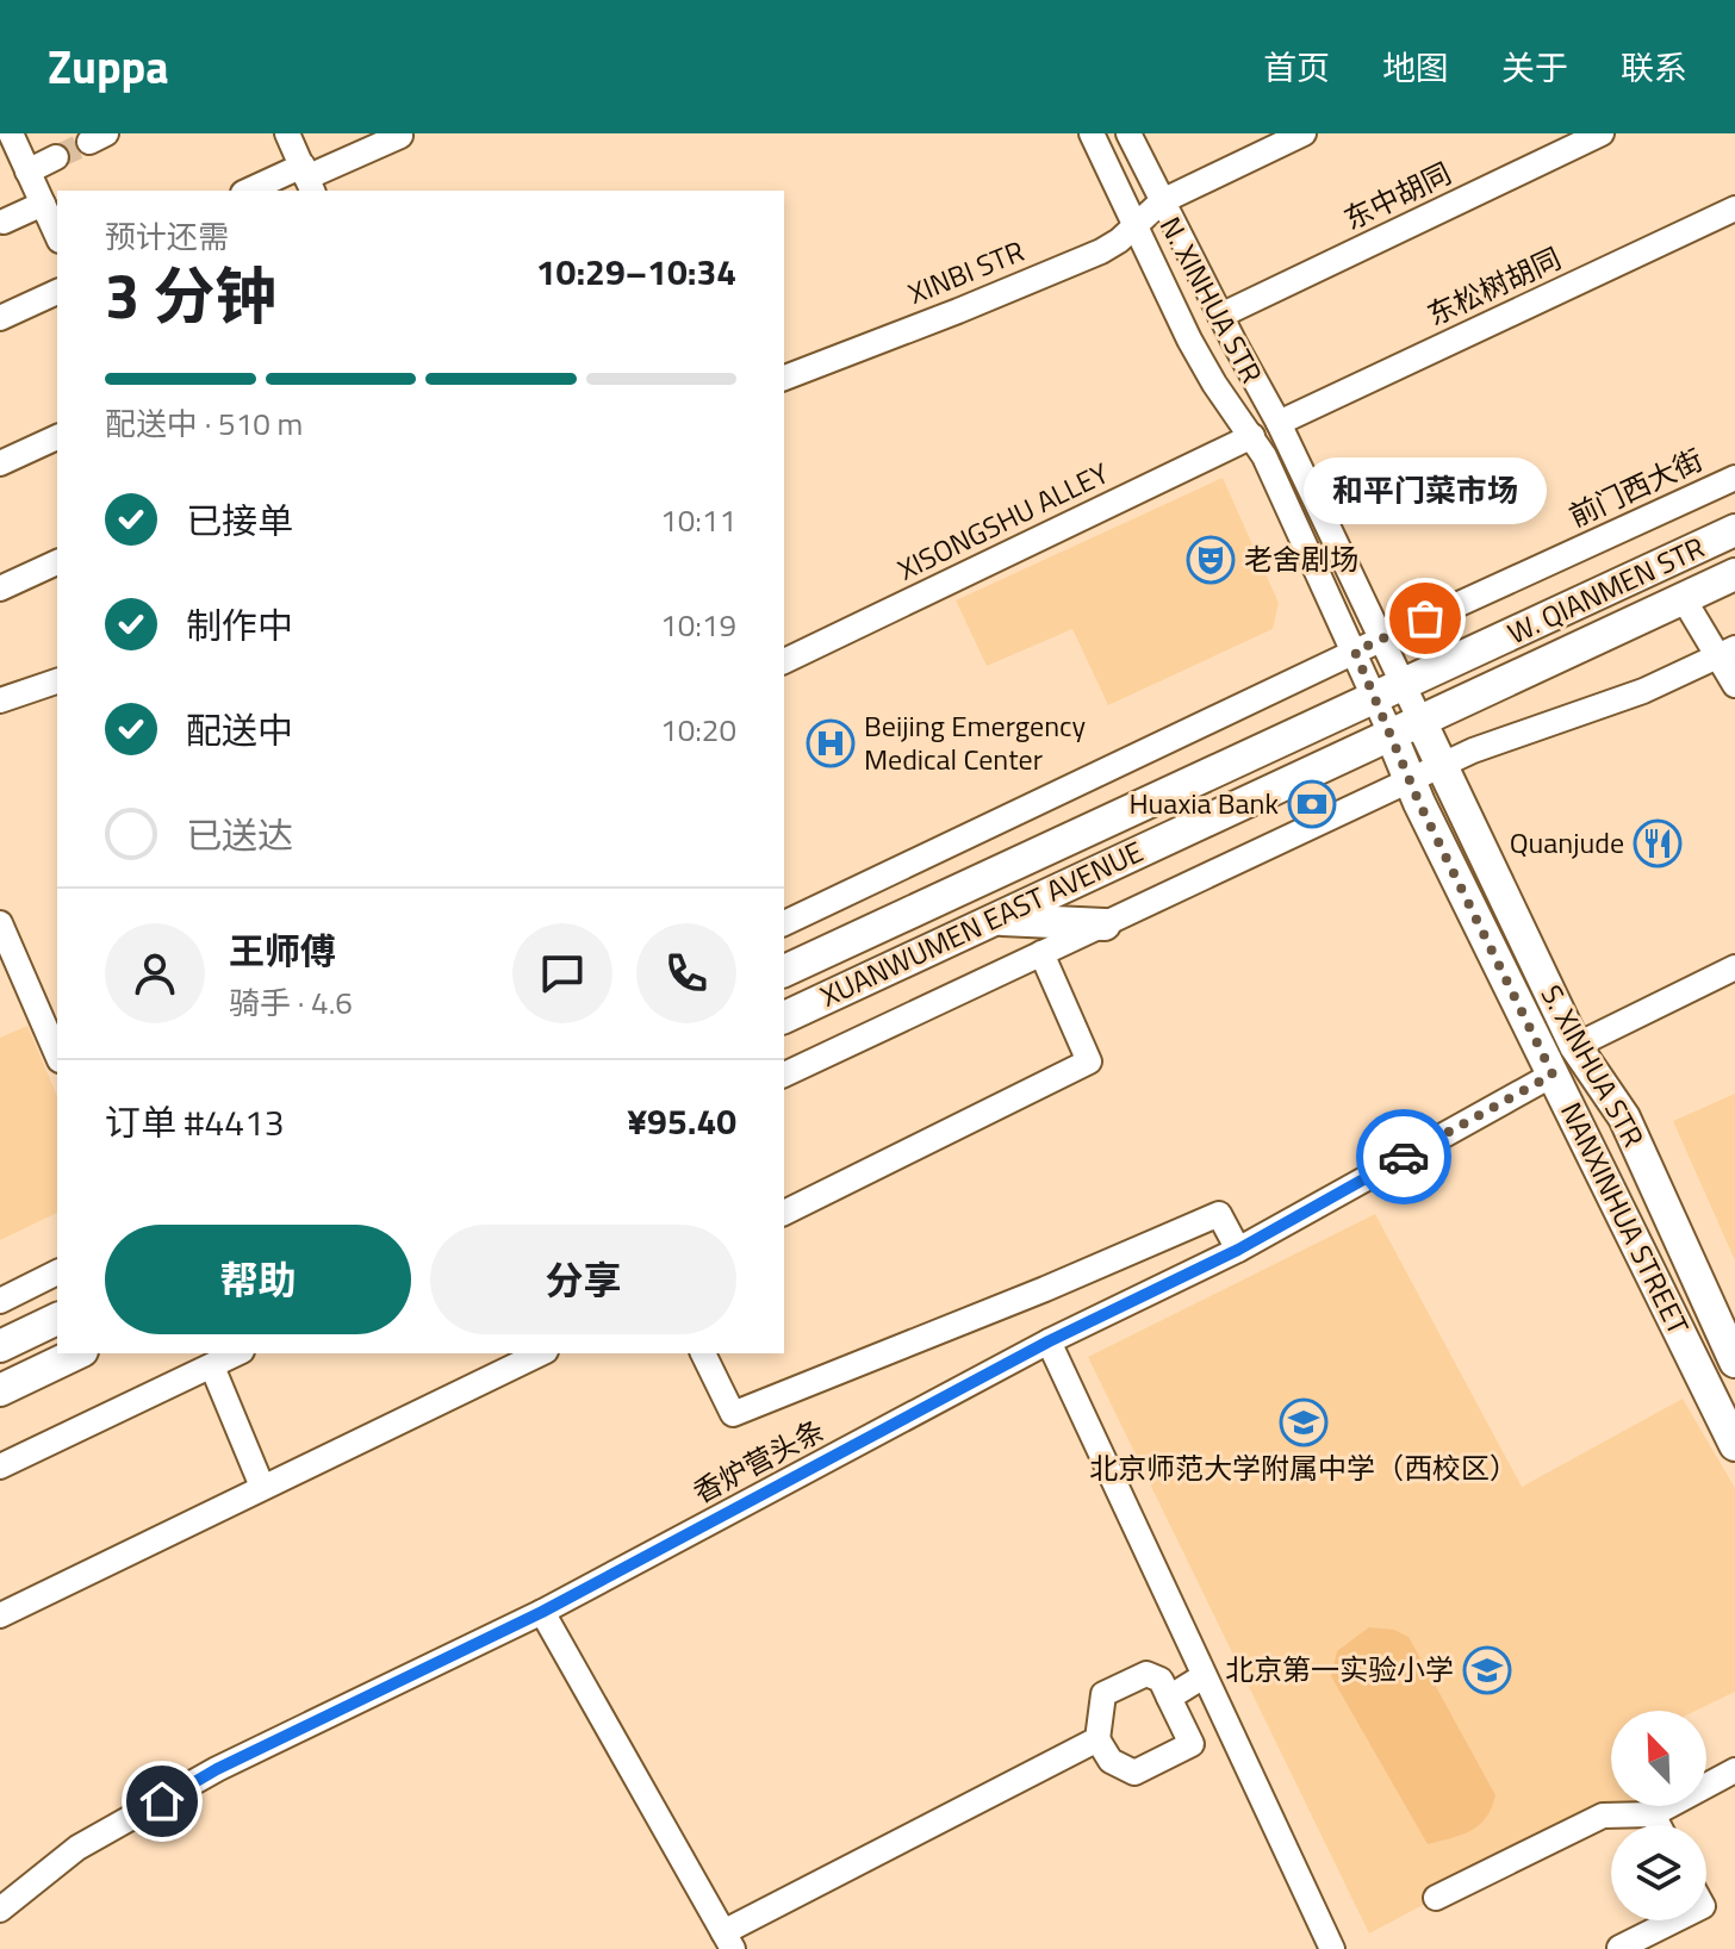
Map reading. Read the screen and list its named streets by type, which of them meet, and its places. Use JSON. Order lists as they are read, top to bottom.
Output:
{
  "streets": {
    "main road": [
      "W. QIANMEN STR",
      "XUANWUMEN EAST AVENUE",
      "S. XINHUA STR",
      "NANXINHUA STREET"
    ],
    "street": [
      "东中胡同",
      "XINBI STR",
      "东松树胡同",
      "N. XINHUA STR",
      "前门西大街",
      "XISONGSHU ALLEY",
      "香炉营头条"
    ]
  },
  "crossings": [
    ["XINBI STR", "N. XINHUA STR"],
    ["N. XINHUA STR", "前门西大街"],
    ["N. XINHUA STR", "XISONGSHU ALLEY"],
    ["N. XINHUA STR", "W. QIANMEN STR"],
    ["N. XINHUA STR", "XUANWUMEN EAST AVENUE"],
    ["W. QIANMEN STR", "XUANWUMEN EAST AVENUE"],
    ["XUANWUMEN EAST AVENUE", "S. XINHUA STR"],
    ["XUANWUMEN EAST AVENUE", "NANXINHUA STREET"],
    ["NANXINHUA STREET", "香炉营头条"]
  ],
  "places": {
    "theatre": ["老舍剧场"],
    "other": ["和平门菜市场"],
    "hospital": ["Beijing Emergency Medical Center"],
    "bank": ["Huaxia Bank"],
    "restaurant": ["Quanjude"],
    "school or university": ["北京师范大学附属中学（西校区）", "北京第一实验小学"]
  },
  "north": "top left",
  "page": {
    "header": "Zuppa",
    "nav": [
      "首页",
      "地图",
      "关于",
      "联系"
    ],
    "heading": ["3 分钟", "预计还需", "10:29–10:34"],
    "panel": [
      "王师傅",
      "骑手 · 4.6",
      "订单 #4413",
      "¥95.40"
    ],
    "bar": "配送中 · 510 m",
    "bubble": "和平门菜市场",
    "list": [
      ["已接单", "10:11"],
      ["制作中", "10:19"],
      ["配送中", "10:20"],
      "已送达"
    ],
    "buttons": ["帮助", "分享"]
  }
}
